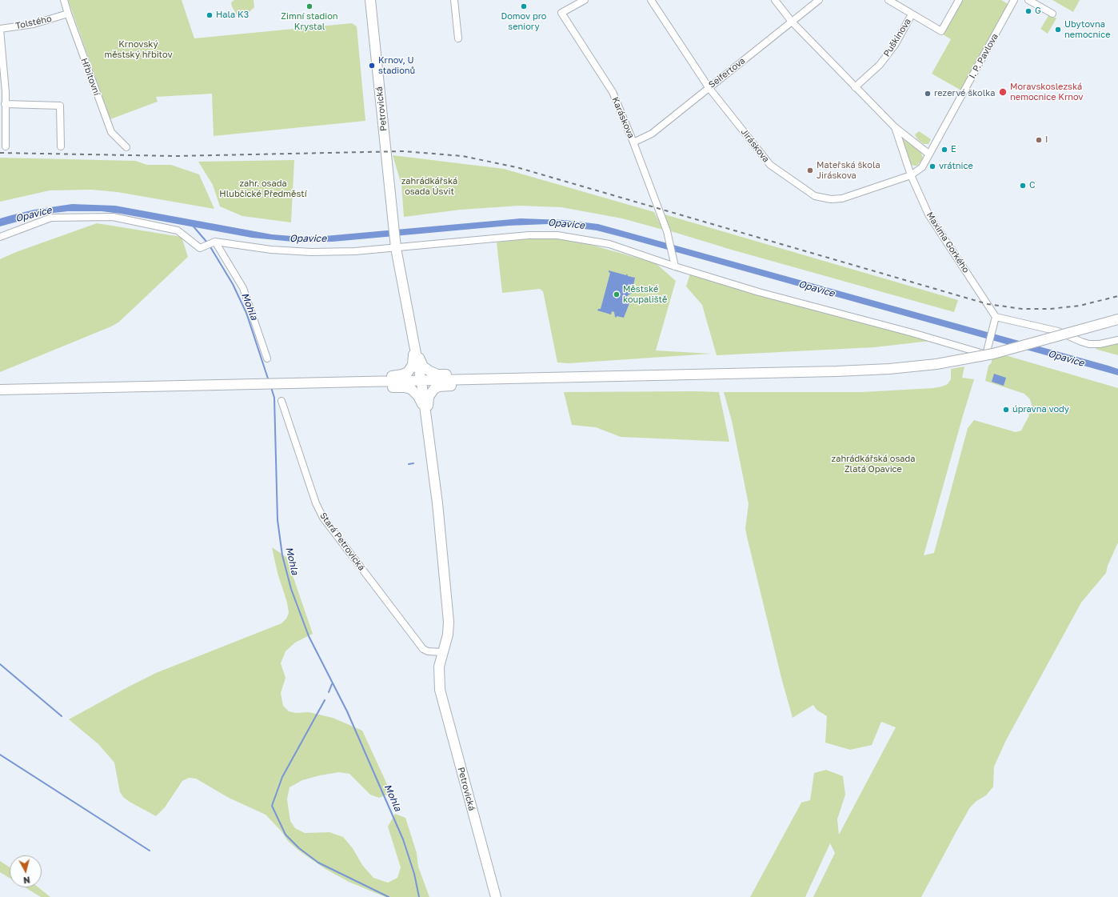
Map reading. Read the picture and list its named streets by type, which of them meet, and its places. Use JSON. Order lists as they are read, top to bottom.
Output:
{
  "streets": {
    "main road": ["Petrovická"],
    "street": [
      "Tolstého",
      "Puškinova",
      "I. P. Pavlova",
      "Seifertova",
      "Hřbitovní",
      "Karáskova",
      "Jiráskova",
      "Maxima Gorkého",
      "Stará Petrovická"
    ]
  },
  "crossings": [
    ["Tolstého", "Hřbitovní"],
    ["Puškinova", "Maxima Gorkého"],
    ["I. P. Pavlova", "Jiráskova"],
    ["I. P. Pavlova", "Maxima Gorkého"],
    ["Seifertova", "Karáskova"],
    ["Seifertova", "Jiráskova"],
    ["Seifertova", "Maxima Gorkého"],
    ["Petrovická", "Stará Petrovická"],
    ["Jiráskova", "Maxima Gorkého"]
  ],
  "water": ["Opavice", "Mohla"],
  "parks": [
    "Krnovský městský hřbitov",
    "zahrádkářská osada Úsvit",
    "zahr. osada Hlubčické Předměstí",
    "zahrádkářská osada Zlatá Opavice"
  ],
  "places": [
    "Zimní stadion Krystal",
    "Domov pro seniory",
    "G",
    "Hala K3",
    "Ubytovna nemocnice",
    "Krnov, U stadionů",
    "Moravskoslezská nemocnice Krnov",
    "rezervé školka",
    "I",
    "E",
    "vrátnice",
    "Mateřská škola Jiráskova",
    "C",
    "Městské koupaliště",
    "úpravna vody"
  ],
  "north": "bottom"
}
